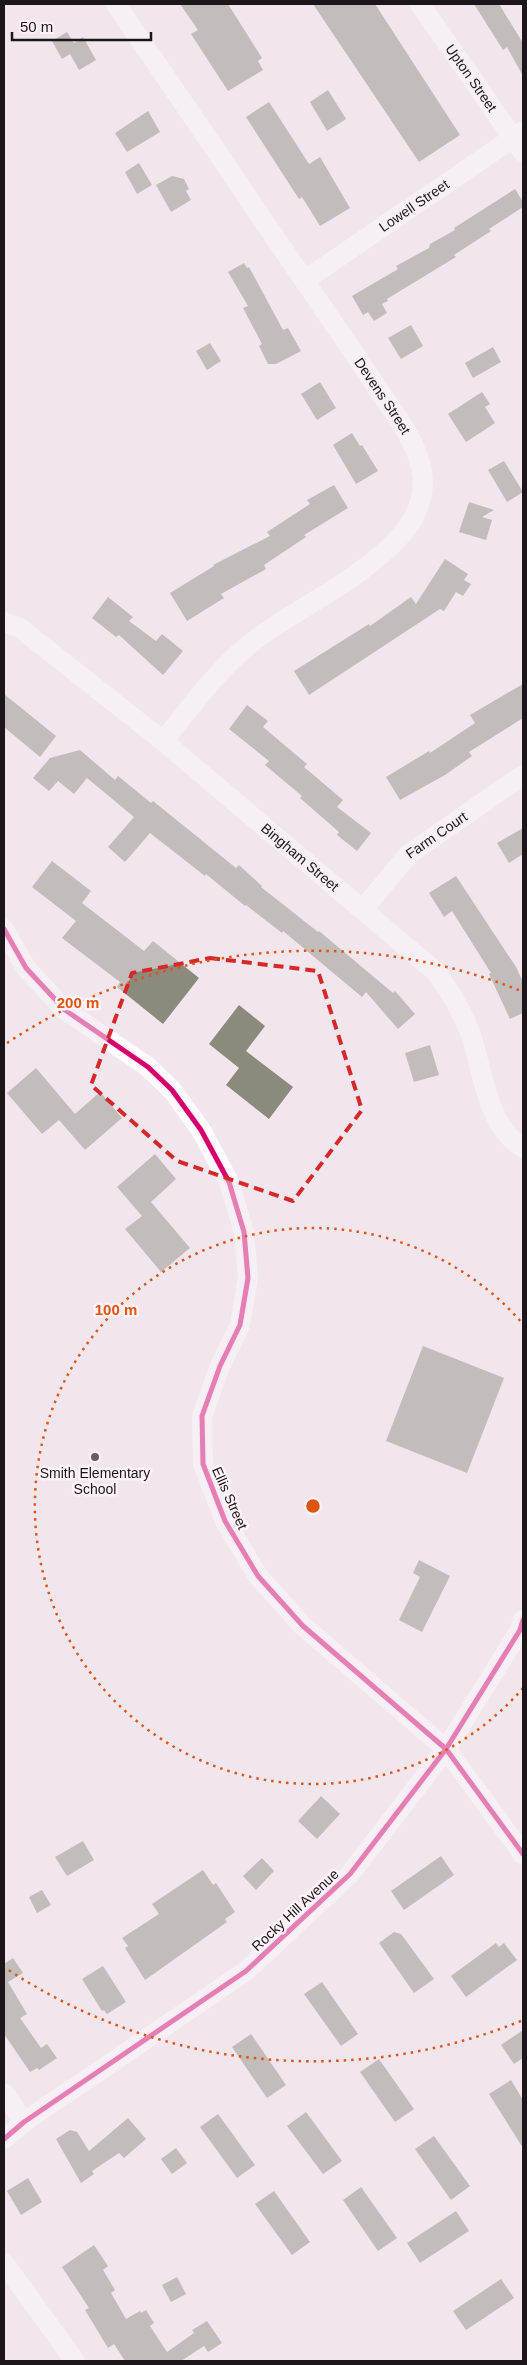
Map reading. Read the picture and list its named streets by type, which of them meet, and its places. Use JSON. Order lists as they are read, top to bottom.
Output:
{
  "streets": {
    "street": [
      "Upton Street",
      "Lowell Street",
      "Devens Street",
      "Farm Court",
      "Bingham Street",
      "Ellis Street",
      "Rocky Hill Avenue"
    ]
  },
  "crossings": [
    ["Upton Street", "Lowell Street"],
    ["Lowell Street", "Devens Street"],
    ["Devens Street", "Bingham Street"],
    ["Farm Court", "Bingham Street"],
    ["Ellis Street", "Rocky Hill Avenue"]
  ],
  "places": ["Smith Elementary School"],
  "scale_bar": "50 m",
  "rings": ["200 m", "100 m"]
}
